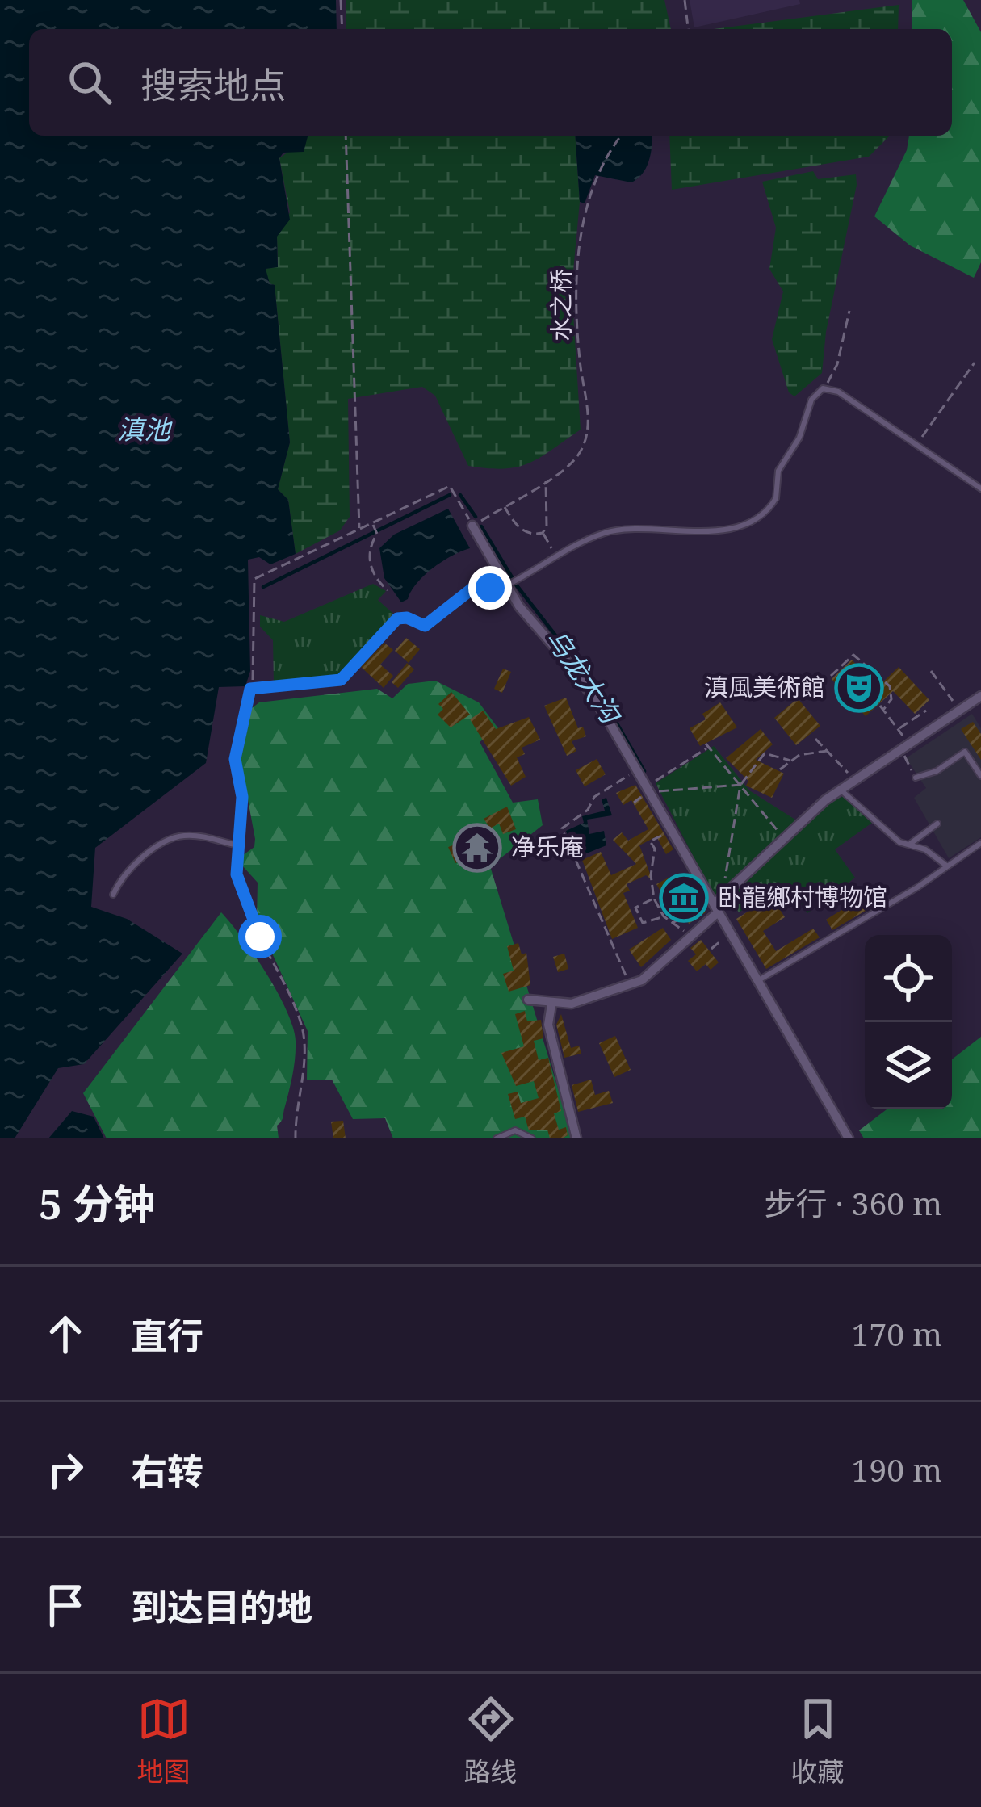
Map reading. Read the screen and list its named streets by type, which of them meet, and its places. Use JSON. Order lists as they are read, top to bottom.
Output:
{
  "streets": {
    "path": ["水之桥"]
  },
  "water": ["滇池", "乌龙大沟"],
  "places": {
    "theatre": ["滇風美術館"],
    "temple": ["净乐庵"],
    "museum": ["卧龍鄉村博物馆"]
  },
  "page": {
    "search": "搜索地点",
    "heading": ["5 分钟", "步行 · 360 m"],
    "list": [
      ["直行", "170 m"],
      ["右转", "190 m"],
      "到达目的地"
    ],
    "nav": ["地图", "路线", "收藏"]
  }
}
